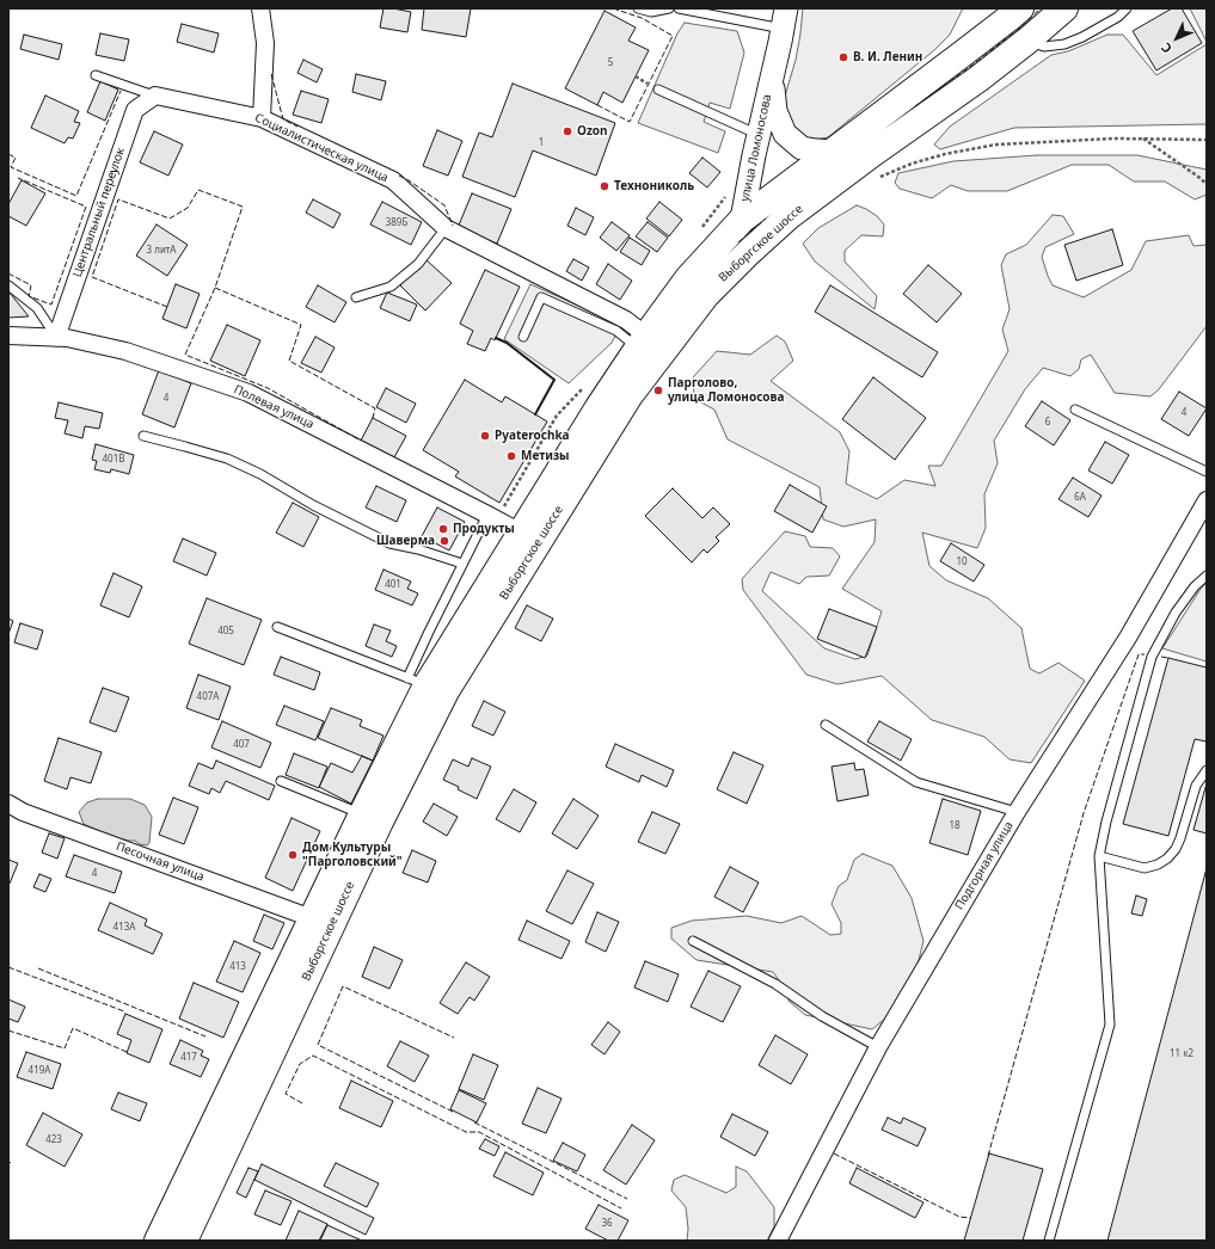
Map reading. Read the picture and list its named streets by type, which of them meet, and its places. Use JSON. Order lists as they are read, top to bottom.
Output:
{
  "streets": {
    "main road": ["Выборгское шоссе"],
    "street": [
      "Социалистическая улица",
      "улица Ломоносова",
      "Центральный переулок",
      "Полевая улица",
      "Песочная улица",
      "Подгорная улица"
    ]
  },
  "crossings": [
    ["Социалистическая улица", "Центральный переулок"],
    ["Социалистическая улица", "Выборгское шоссе"],
    ["улица Ломоносова", "Выборгское шоссе"],
    ["Центральный переулок", "Полевая улица"],
    ["Выборгское шоссе", "Полевая улица"],
    ["Выборгское шоссе", "Песочная улица"]
  ],
  "places": [
    "В. И. Ленин",
    "Ozon",
    "Технониколь",
    "Парголово, улица Ломоносова",
    "Pyaterochka",
    "Метизы",
    "Продукты",
    "Шаверма",
    "Дом Культуры \"Парголовский\""
  ],
  "house_numbers": [
    "5",
    "1",
    "389Б",
    "3 литА",
    "4",
    "4",
    "6",
    "401В",
    "6А",
    "10",
    "401",
    "405",
    "407А",
    "407",
    "18",
    "4",
    "413А",
    "413",
    "11 к2",
    "417",
    "419А",
    "423",
    "36"
  ],
  "north": "bottom left"
}
